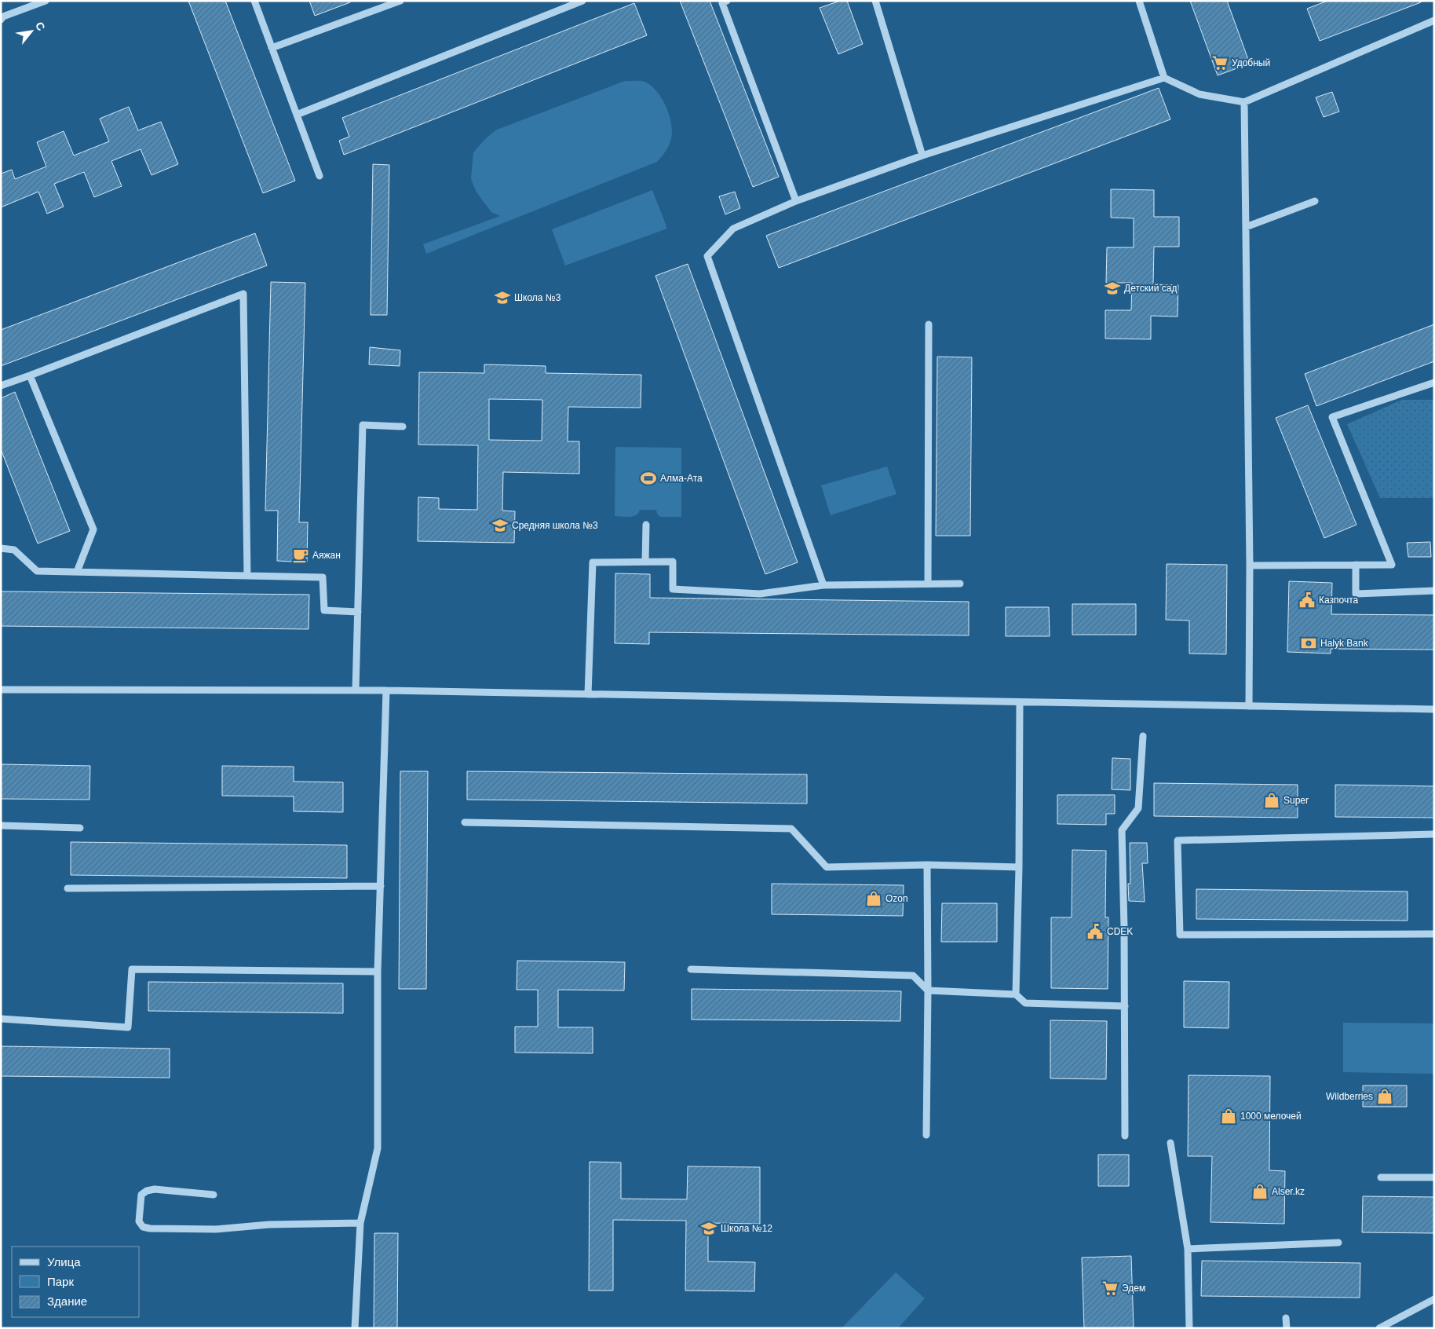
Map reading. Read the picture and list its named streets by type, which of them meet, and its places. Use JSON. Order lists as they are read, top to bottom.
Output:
{
  "places": {
    "supermarket": ["Удобный", "Эдем"],
    "school or university": [
      "Детский сад",
      "Школа №3",
      "Средняя школа №3",
      "Школа №12"
    ],
    "sports": ["Алма-Ата"],
    "cafe": ["Аяжан"],
    "public building": ["Казпочта", "CDEK"],
    "bank": ["Halyk Bank"],
    "shop": [
      "Super",
      "Ozon",
      "Wildberries",
      "1000 мелочей",
      "Alser.kz"
    ]
  },
  "legend": ["Улица", "Парк", "Здание"],
  "north": "top right"
}
